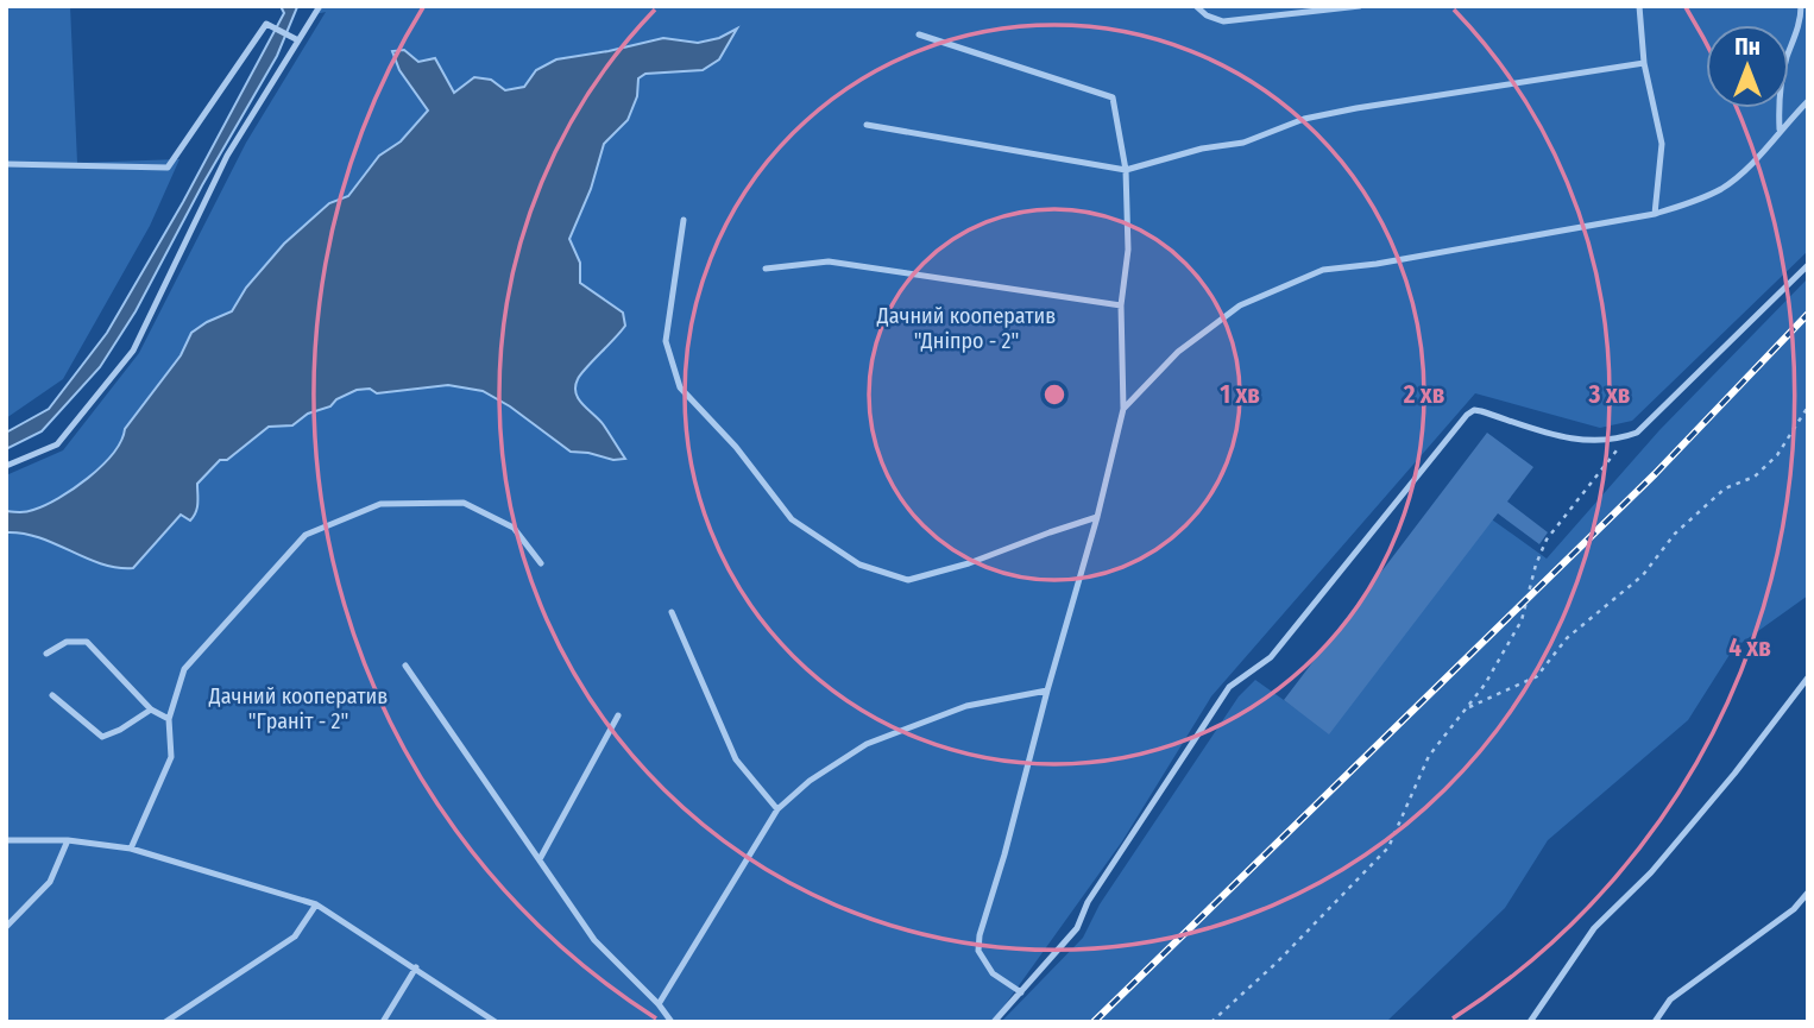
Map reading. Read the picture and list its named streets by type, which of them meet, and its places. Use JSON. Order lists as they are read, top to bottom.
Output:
{
  "parks": ["Дачний кооператив \"Дніпро - 2\"", "Дачний кооператив \"Граніт - 2\""],
  "north": "top",
  "rings": [
    "1 хв",
    "2 хв",
    "3 хв",
    "4 хв"
  ]
}
